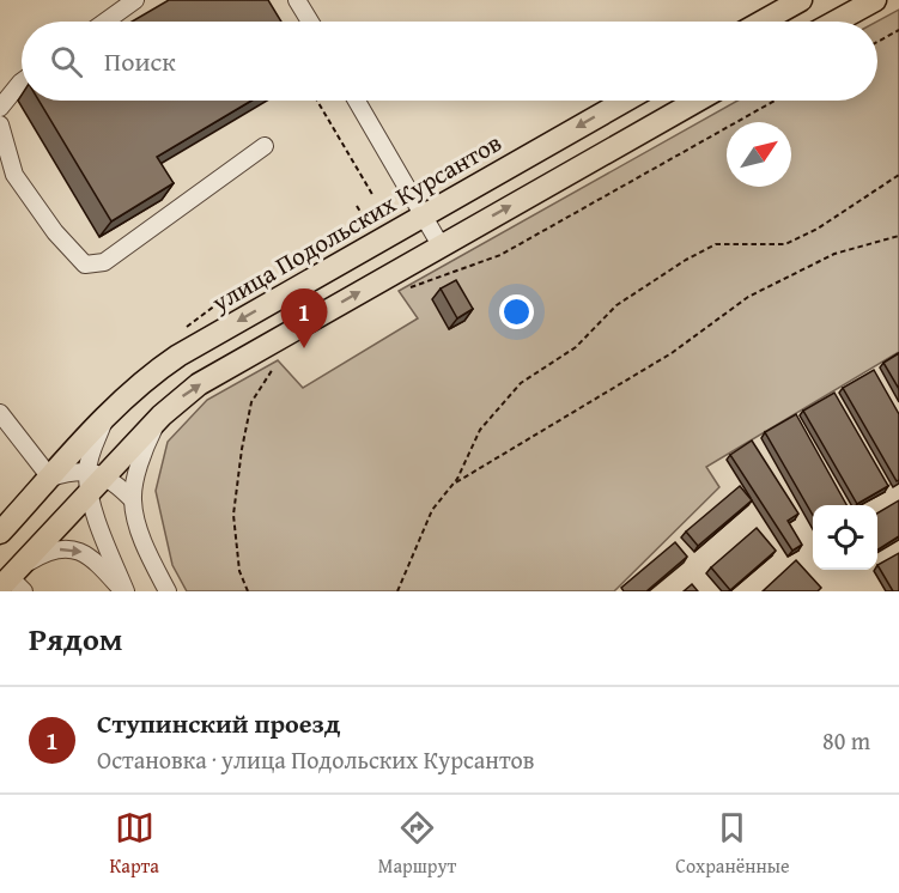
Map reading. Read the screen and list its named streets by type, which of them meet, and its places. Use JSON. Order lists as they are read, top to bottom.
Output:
{
  "streets": {
    "main road": ["улица Подольских Курсантов"]
  },
  "north": "top right",
  "page": {
    "search": "Поиск",
    "pins": "1",
    "heading": "Рядом",
    "list": [
      {
        "mark": "1",
        "name": "Ступинский проезд",
        "note": "Остановка · улица Подольских Курсантов",
        "value": "80 m"
      }
    ],
    "nav": ["Карта", "Маршрут", "Сохранённые"]
  }
}
